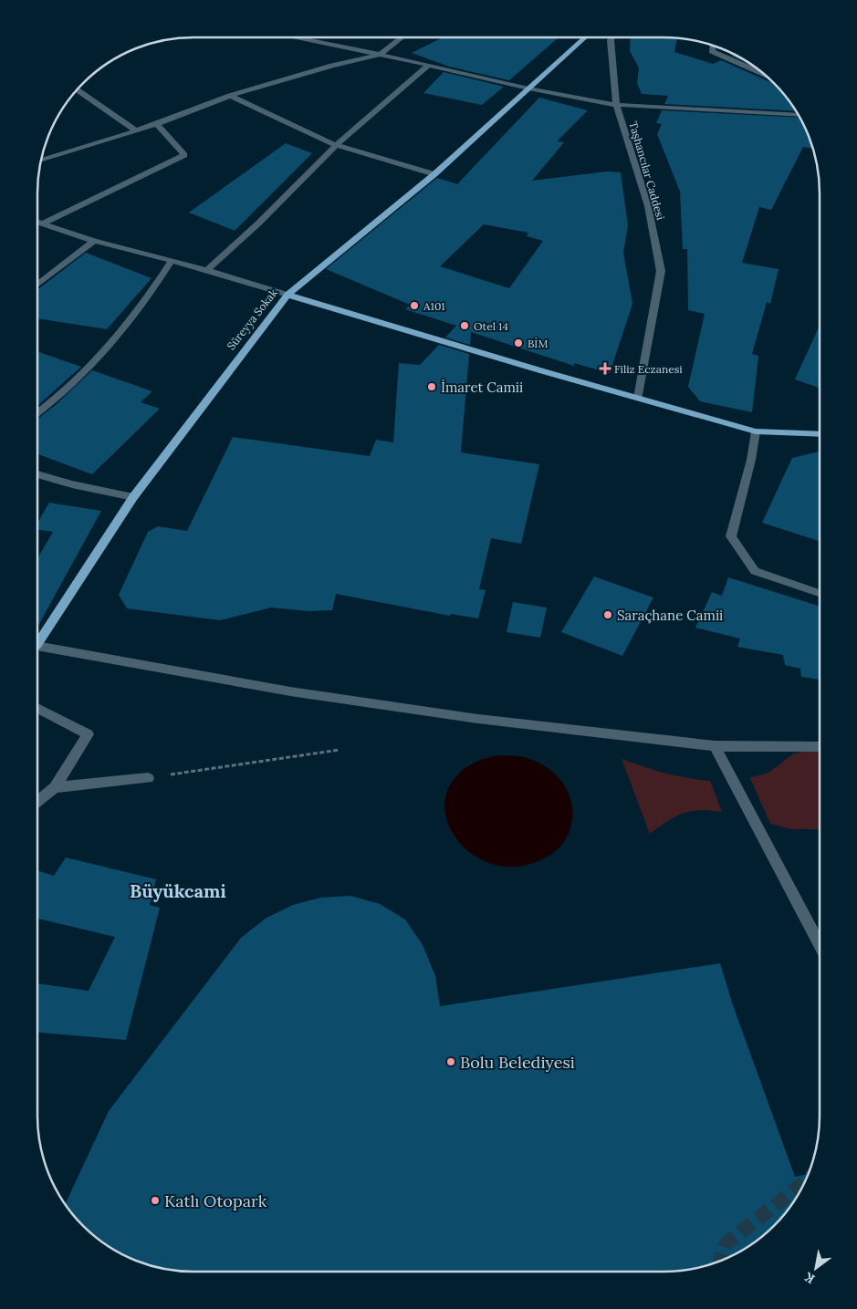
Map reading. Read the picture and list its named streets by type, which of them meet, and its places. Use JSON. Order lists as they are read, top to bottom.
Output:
{
  "streets": {
    "main road": ["Süreyya Sokak"],
    "street": ["Taşhancılar Caddesi"]
  },
  "districts": ["Büyükcami"],
  "places": {
    "other": [
      "A101",
      "Otel 14",
      "BİM",
      "İmaret Camii",
      "Saraçhane Camii",
      "Bolu Belediyesi",
      "Katlı Otopark"
    ],
    "health": ["Filiz Eczanesi"]
  },
  "north": "bottom left"
}
